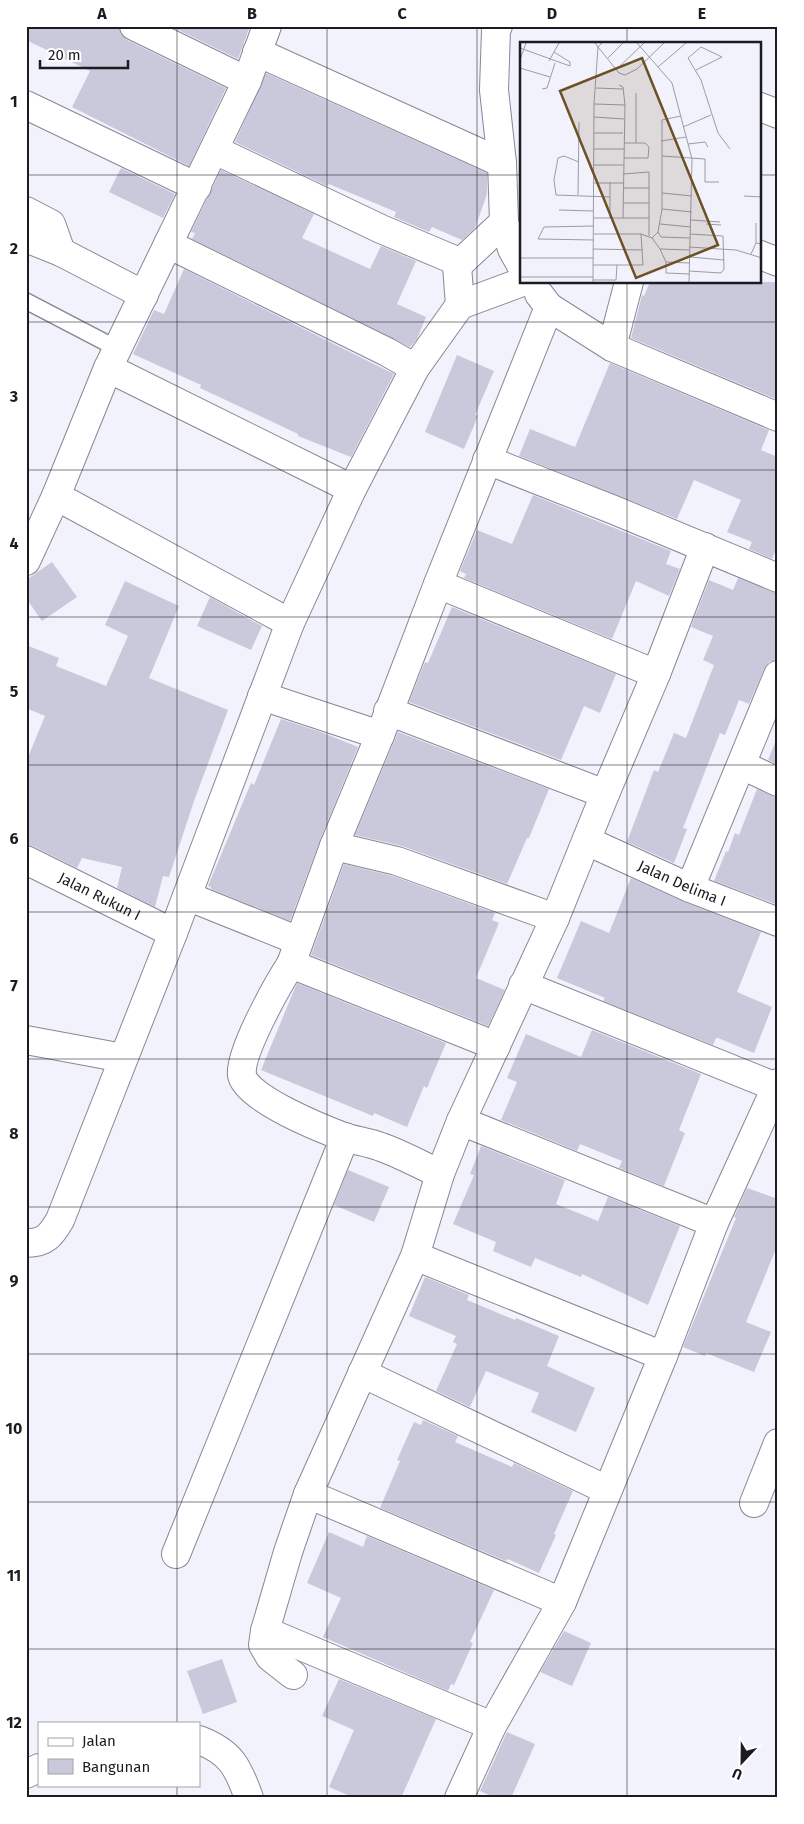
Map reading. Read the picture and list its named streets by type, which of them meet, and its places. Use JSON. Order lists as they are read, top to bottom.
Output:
{
  "streets": {
    "street": ["Jalan Delima I", "Jalan Rukun I"]
  },
  "legend": ["Jalan", "Bangunan"],
  "scale_bar": "20 m",
  "north": "bottom",
  "grid": {
    "columns": [
      "A",
      "B",
      "C",
      "D",
      "E"
    ],
    "rows": [
      "1",
      "2",
      "3",
      "4",
      "5",
      "6",
      "7",
      "8",
      "9",
      "10",
      "11",
      "12"
    ]
  }
}
